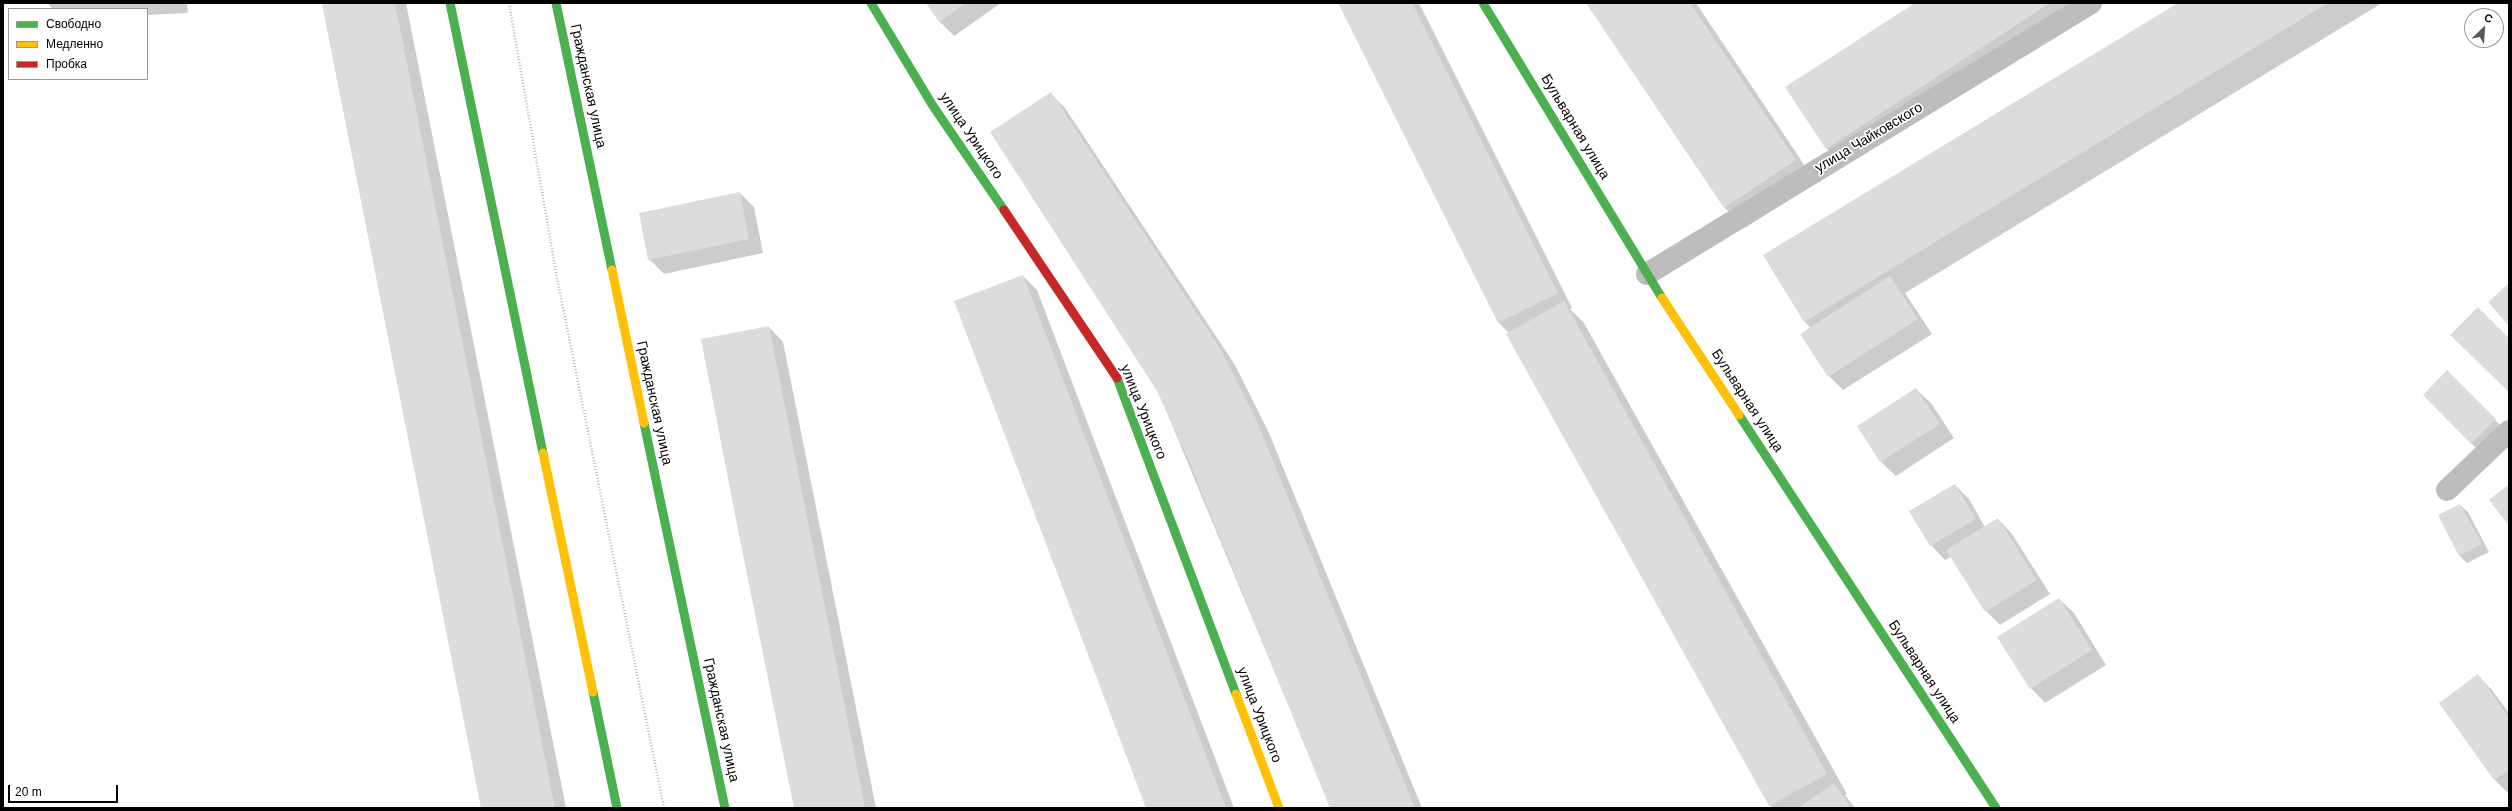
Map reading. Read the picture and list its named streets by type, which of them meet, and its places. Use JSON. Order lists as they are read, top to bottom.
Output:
{
  "streets": {
    "street": [
      "Гражданская улица",
      "Бульварная улица",
      "улица Урицкого",
      "улица Чайковского"
    ]
  },
  "crossings": [
    ["Бульварная улица", "улица Чайковского"]
  ],
  "legend": ["Свободно", "Медленно", "Пробка"],
  "scale_bar": "20 m",
  "north": "top right"
}
